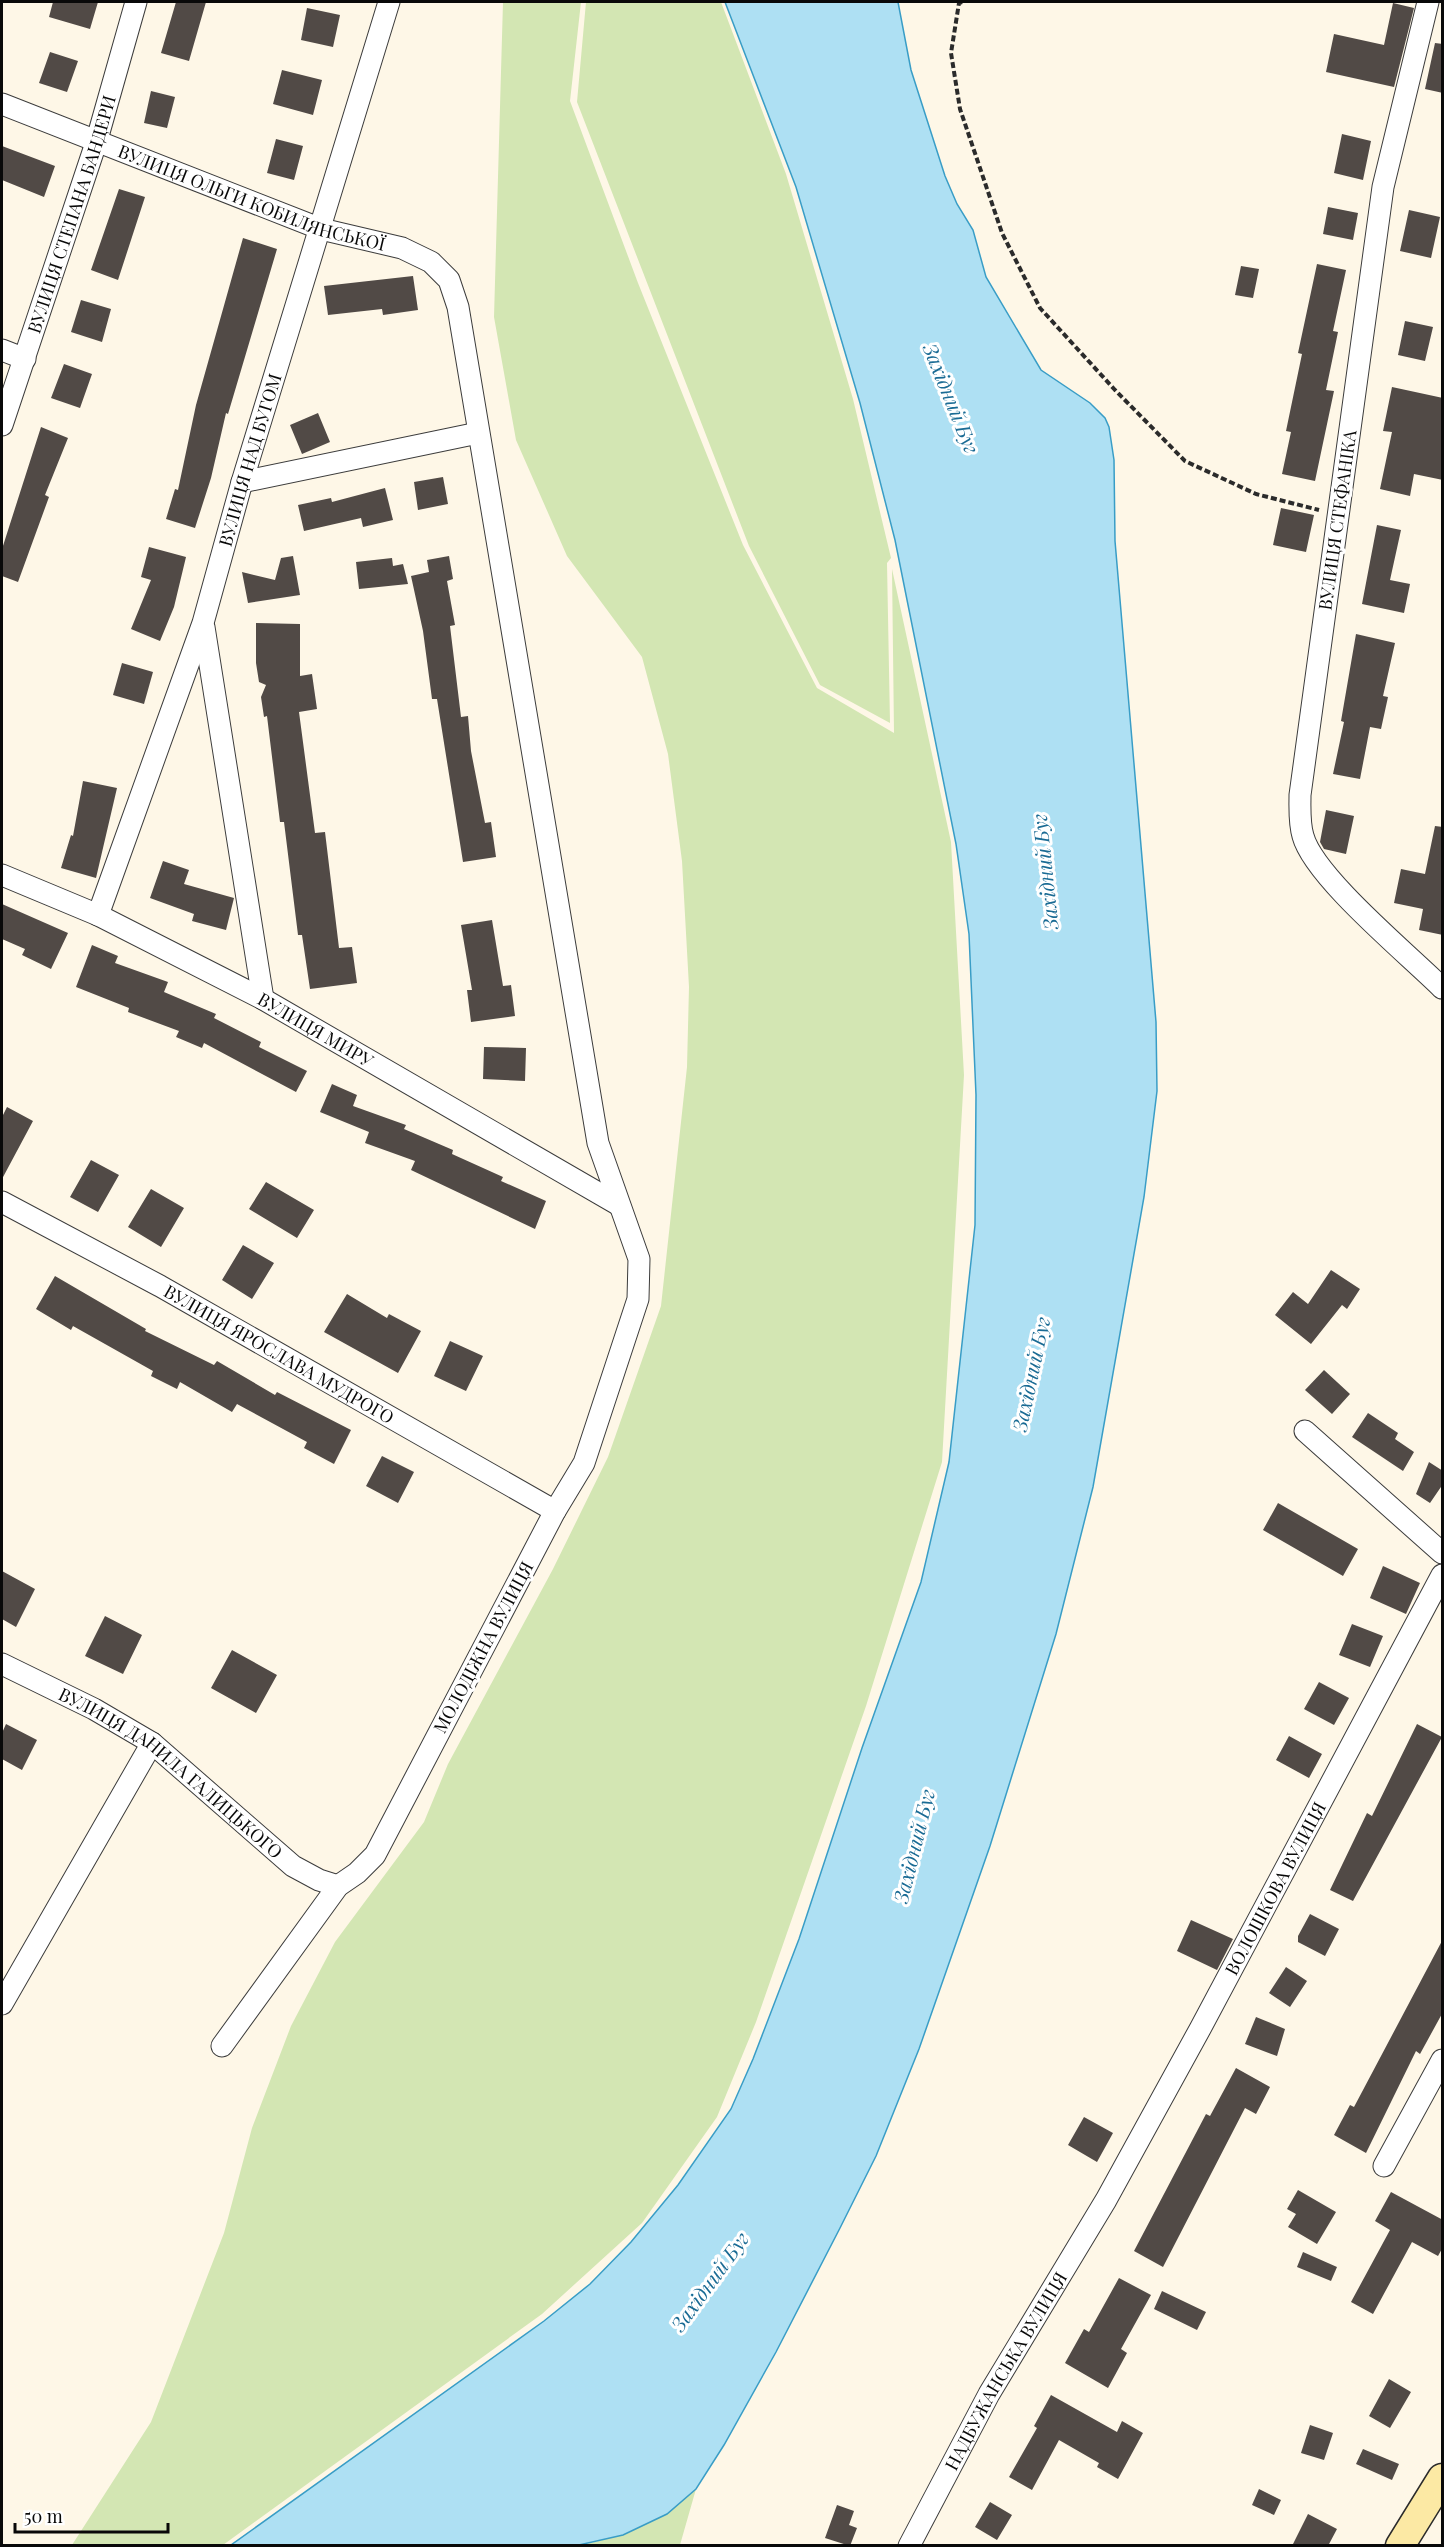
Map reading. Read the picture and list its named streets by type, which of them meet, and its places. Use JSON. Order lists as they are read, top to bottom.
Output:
{
  "streets": {
    "street": [
      "ВУЛИЦЯ ОЛЬГИ КОБИЛЯНСЬКОЇ",
      "ВУЛИЦЯ СТЕПАНА БАНДЕРИ",
      "ВУЛИЦЯ НАД БУГОМ",
      "ВУЛИЦЯ СТЕФАНІКА",
      "ВУЛИЦЯ МИРУ",
      "ВУЛИЦЯ ЯРОСЛАВА МУДРОГО",
      "МОЛОДІЖНА ВУЛИЦЯ",
      "ВУЛИЦЯ ДАНИЛА ГАЛИЦЬКОГО",
      "ВОЛОШКОВА ВУЛИЦЯ",
      "НАДБУЖАНСЬКА ВУЛИЦЯ"
    ]
  },
  "crossings": [
    ["ВУЛИЦЯ ОЛЬГИ КОБИЛЯНСЬКОЇ", "ВУЛИЦЯ СТЕПАНА БАНДЕРИ"],
    ["ВУЛИЦЯ ОЛЬГИ КОБИЛЯНСЬКОЇ", "ВУЛИЦЯ НАД БУГОМ"],
    ["ВУЛИЦЯ ОЛЬГИ КОБИЛЯНСЬКОЇ", "МОЛОДІЖНА ВУЛИЦЯ"],
    ["ВУЛИЦЯ НАД БУГОМ", "ВУЛИЦЯ МИРУ"],
    ["ВУЛИЦЯ МИРУ", "МОЛОДІЖНА ВУЛИЦЯ"],
    ["ВУЛИЦЯ ЯРОСЛАВА МУДРОГО", "МОЛОДІЖНА ВУЛИЦЯ"],
    ["МОЛОДІЖНА ВУЛИЦЯ", "ВУЛИЦЯ ДАНИЛА ГАЛИЦЬКОГО"],
    ["ВОЛОШКОВА ВУЛИЦЯ", "НАДБУЖАНСЬКА ВУЛИЦЯ"]
  ],
  "water": ["Західний Буг"],
  "scale_bar": "50 m"
}
